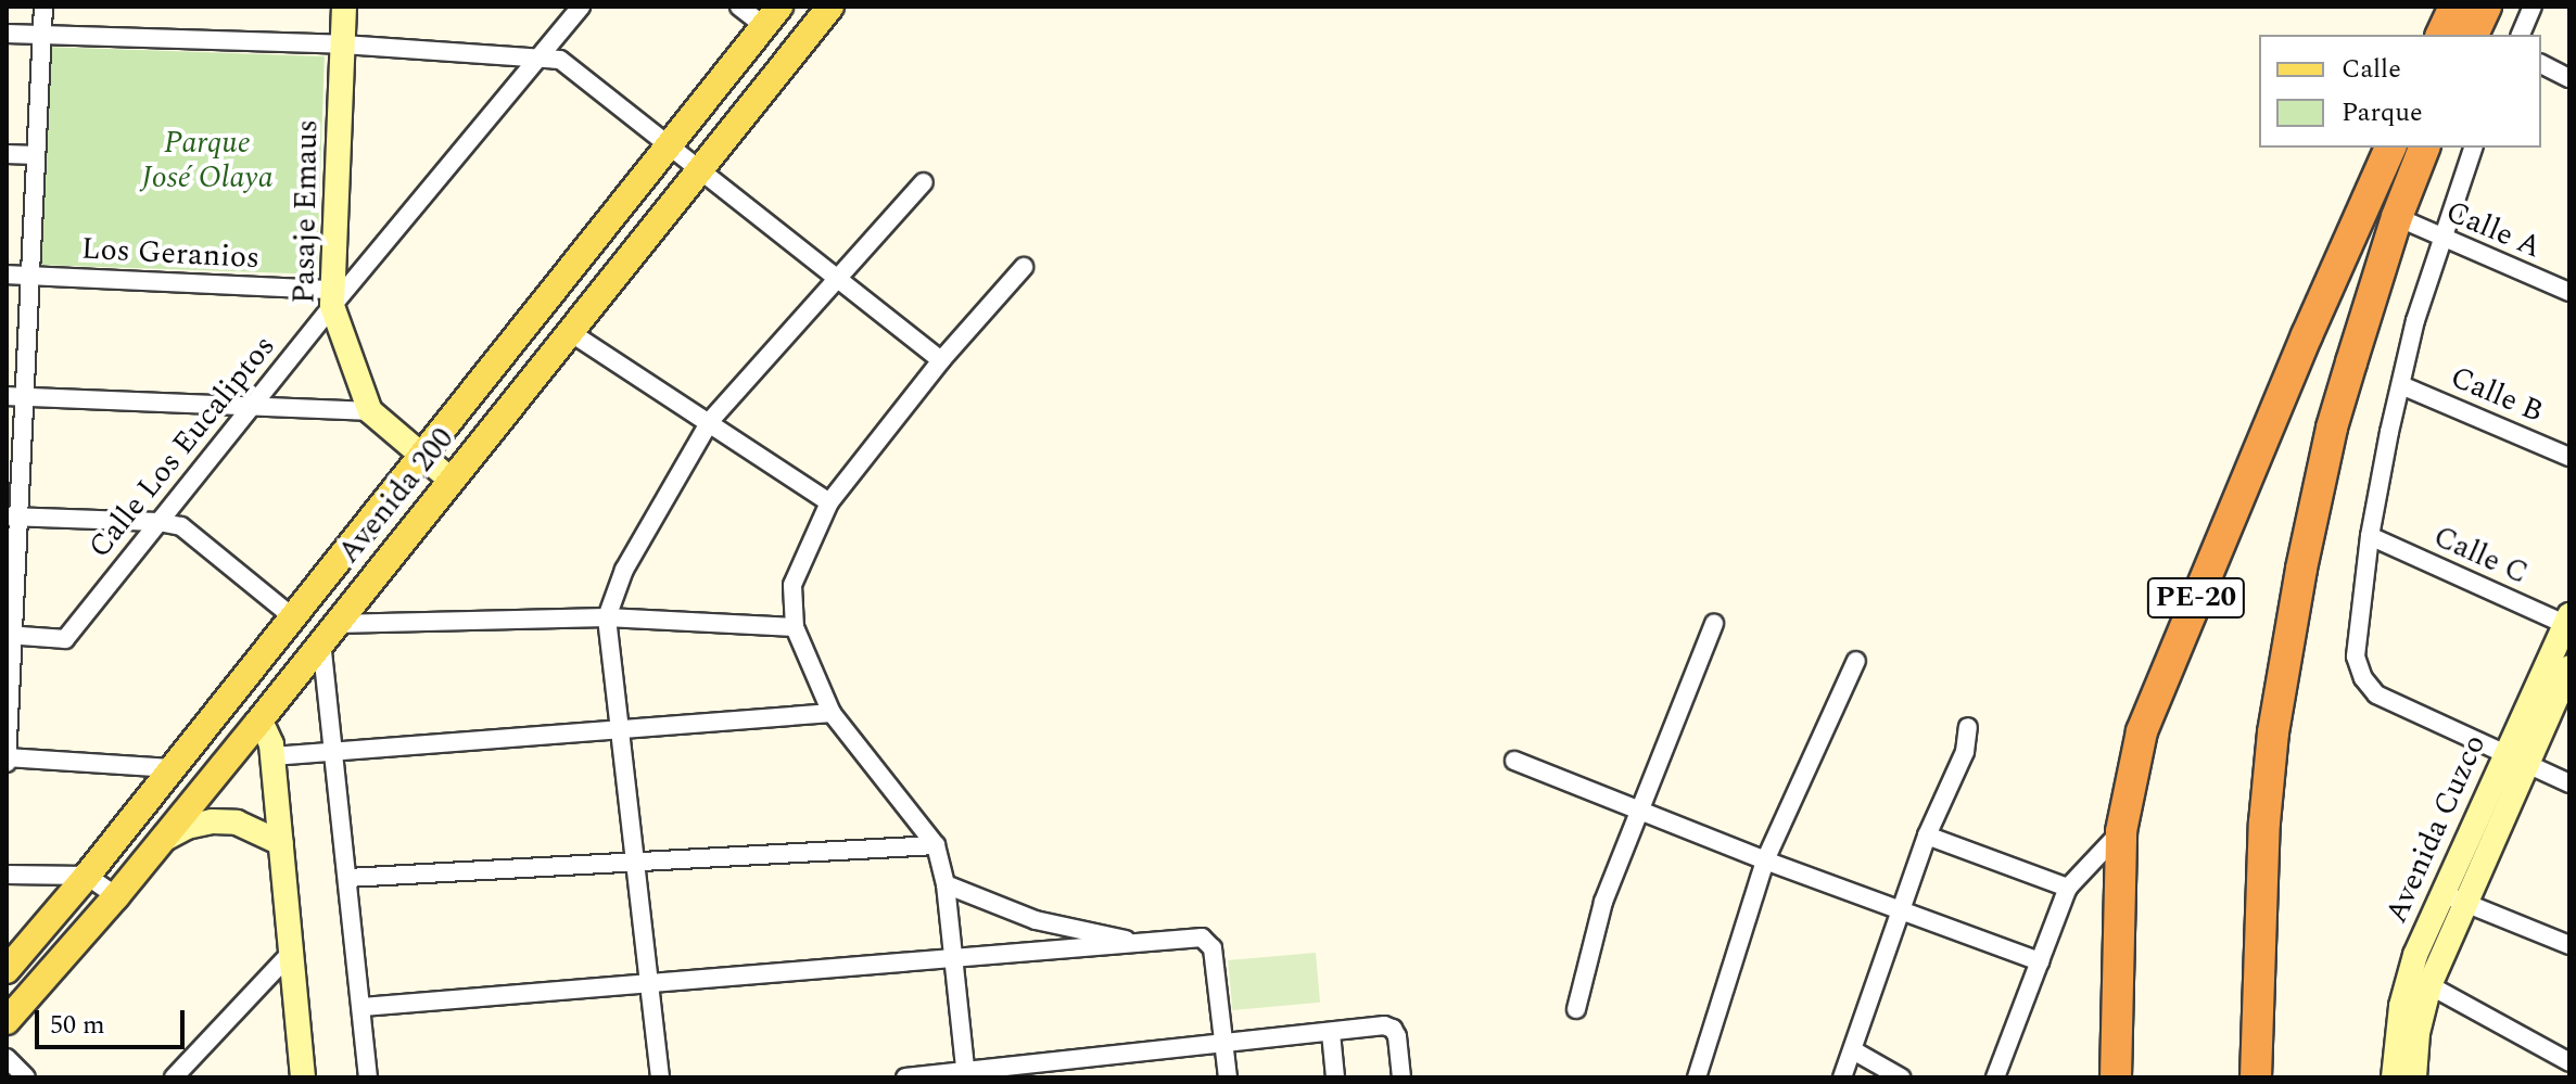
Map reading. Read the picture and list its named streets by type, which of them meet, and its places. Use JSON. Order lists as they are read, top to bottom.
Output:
{
  "streets": {
    "highway": ["PE-20"],
    "main road": ["Avenida 200"],
    "street": [
      "Pasaje Emaus",
      "Calle A",
      "Los Geranios",
      "Calle B",
      "Calle Los Eucaliptos",
      "Calle C",
      "Avenida Cuzco"
    ]
  },
  "crossings": [
    ["Pasaje Emaus", "Los Geranios"],
    ["Pasaje Emaus", "Calle Los Eucaliptos"],
    ["Pasaje Emaus", "Avenida 200"],
    ["Los Geranios", "Calle Los Eucaliptos"],
    ["Calle C", "Avenida Cuzco"]
  ],
  "parks": ["Parque José Olaya"],
  "legend": ["Calle", "Parque"],
  "scale_bar": "50 m"
}
